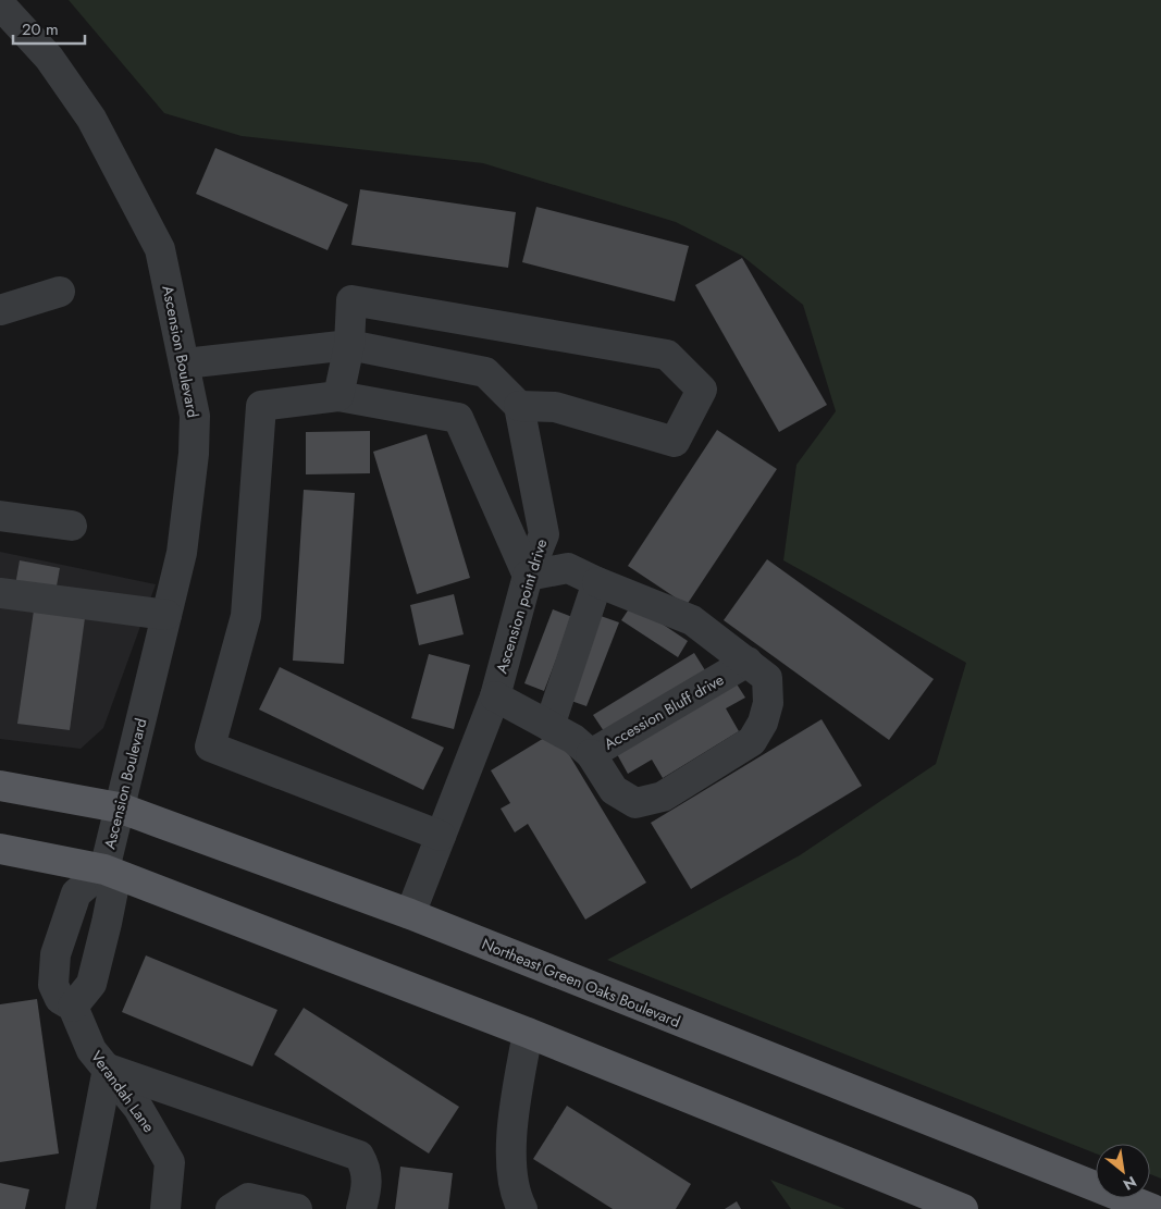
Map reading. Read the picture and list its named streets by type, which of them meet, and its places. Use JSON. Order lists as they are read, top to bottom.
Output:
{
  "streets": {
    "main road": ["Northeast Green Oaks Boulevard"],
    "street": [
      "Ascension Boulevard",
      "Ascension point drive",
      "Accession Bluff drive",
      "Verandah Lane"
    ]
  },
  "crossings": [
    ["Ascension Boulevard", "Northeast Green Oaks Boulevard"],
    ["Ascension Boulevard", "Verandah Lane"],
    ["Ascension point drive", "Accession Bluff drive"],
    ["Ascension point drive", "Northeast Green Oaks Boulevard"]
  ],
  "scale_bar": "20 m",
  "north": "bottom right"
}
